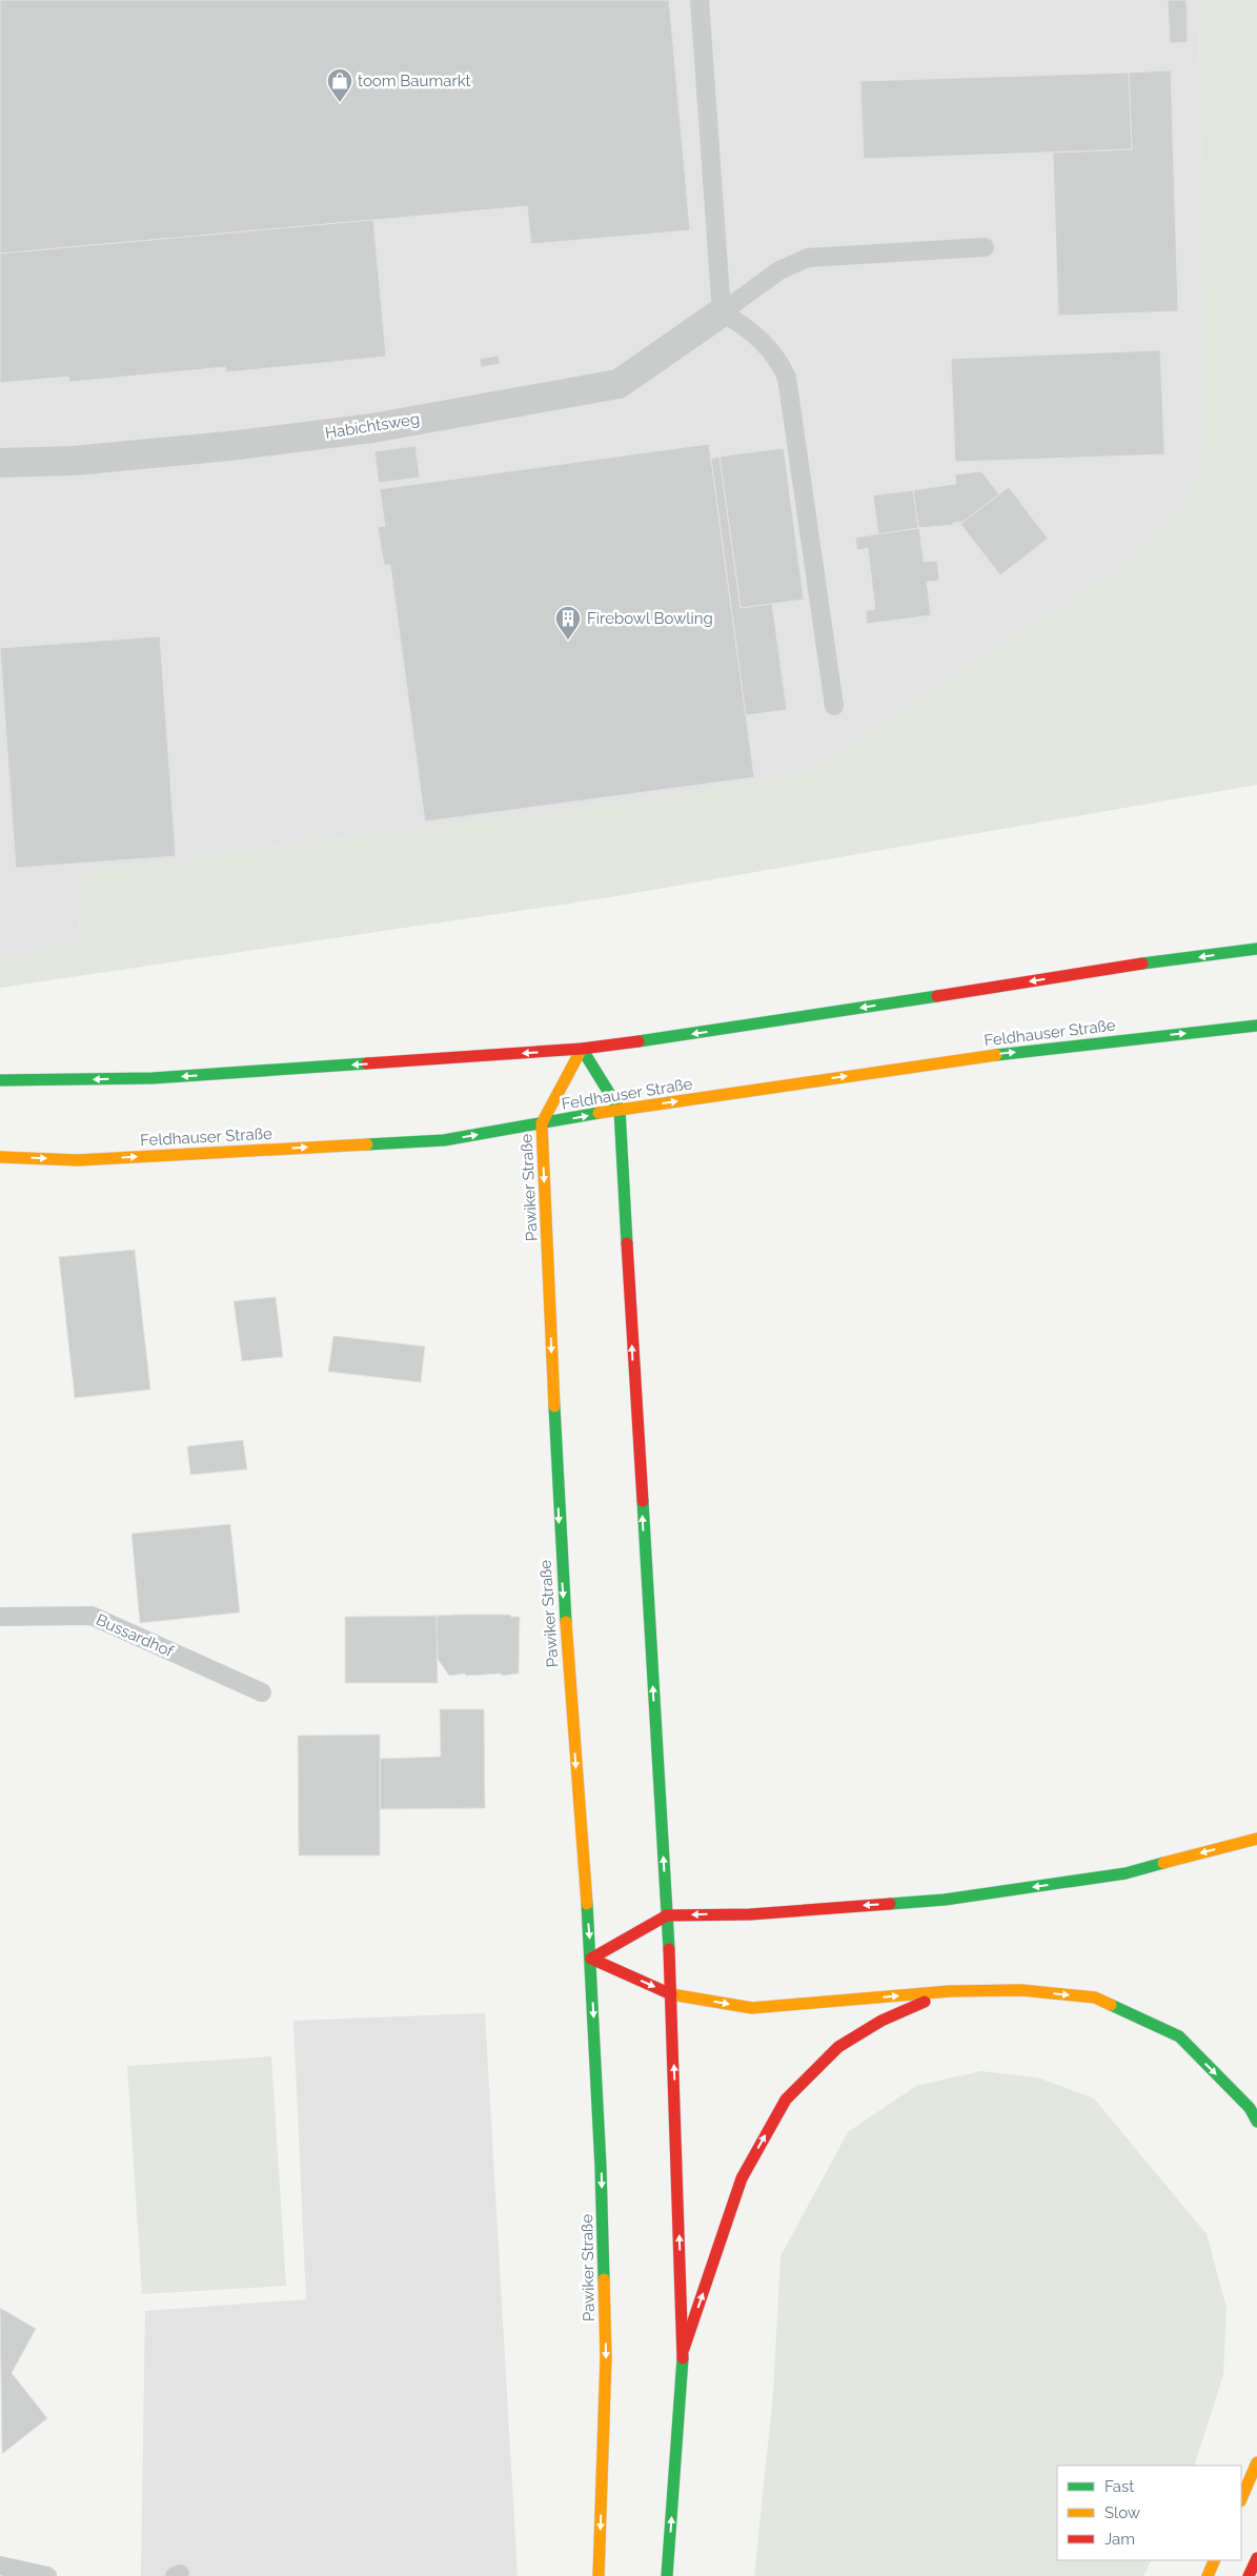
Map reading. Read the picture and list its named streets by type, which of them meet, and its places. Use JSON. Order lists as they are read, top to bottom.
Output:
{
  "streets": {
    "main road": ["Feldhauser Straße", "Pawiker Straße"],
    "street": ["Habichtsweg"],
    "lane": ["Bussardhof"]
  },
  "crossings": [
    ["Feldhauser Straße", "Pawiker Straße"]
  ],
  "places": {
    "shop": ["toom Baumarkt"],
    "building": ["Firebowl Bowling"]
  },
  "legend": ["Fast", "Slow", "Jam"]
}
